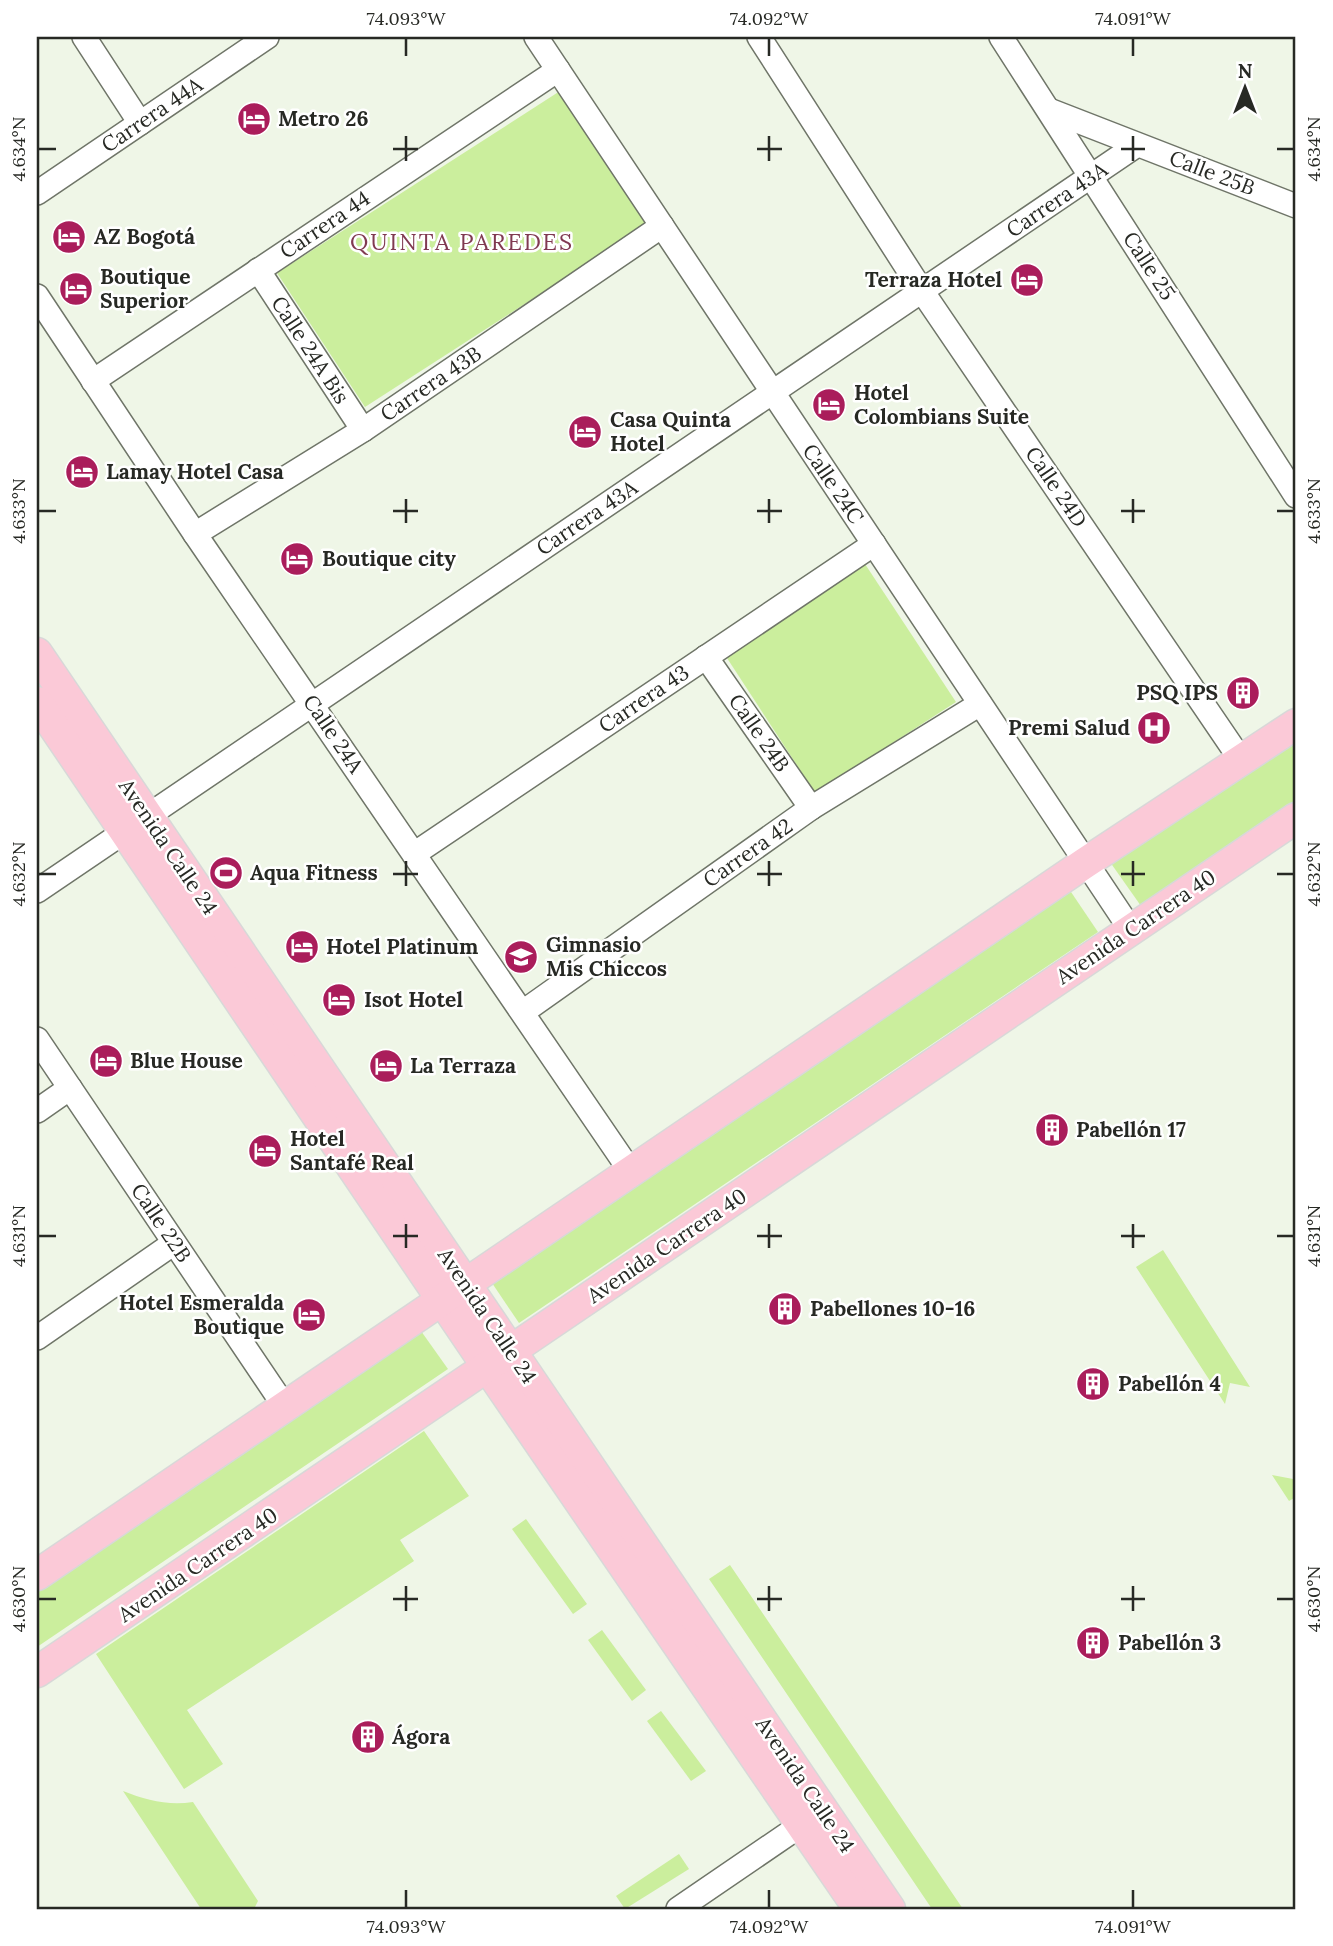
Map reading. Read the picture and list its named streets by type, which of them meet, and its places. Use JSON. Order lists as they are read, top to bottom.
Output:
{
  "streets": {
    "main road": ["Avenida Calle 24", "Avenida Carrera 40"],
    "street": [
      "Carrera 44A",
      "Calle 25B",
      "Carrera 43A",
      "Carrera 44",
      "Calle 25",
      "Calle 24A Bis",
      "Carrera 43B",
      "Calle 24C",
      "Calle 24D",
      "Carrera 43",
      "Calle 24B",
      "Calle 24A",
      "Carrera 42",
      "Calle 22B"
    ]
  },
  "crossings": [
    ["Calle 25B", "Carrera 43A"],
    ["Calle 25B", "Calle 25"],
    ["Carrera 43A", "Calle 25"],
    ["Carrera 43A", "Calle 24C"],
    ["Carrera 43A", "Calle 24D"],
    ["Carrera 43A", "Calle 24A"],
    ["Carrera 43A", "Avenida Calle 24"],
    ["Carrera 44", "Calle 24A Bis"],
    ["Carrera 44", "Calle 24C"],
    ["Carrera 44", "Calle 24A"],
    ["Calle 24A Bis", "Carrera 43B"],
    ["Carrera 43B", "Calle 24C"],
    ["Carrera 43B", "Calle 24A"],
    ["Calle 24C", "Carrera 43"],
    ["Calle 24C", "Carrera 42"],
    ["Calle 24C", "Avenida Carrera 40"],
    ["Carrera 43", "Calle 24B"],
    ["Carrera 43", "Calle 24A"],
    ["Calle 24B", "Carrera 42"],
    ["Calle 24A", "Carrera 42"],
    ["Avenida Calle 24", "Avenida Carrera 40"]
  ],
  "districts": ["QUINTA PAREDES"],
  "places": {
    "hotel": [
      "Metro 26",
      "AZ Bogotá",
      "Terraza Hotel",
      "Boutique Superior",
      "Hotel Colombians Suite",
      "Casa Quinta Hotel",
      "Lamay Hotel Casa",
      "Boutique city",
      "Hotel Platinum",
      "Isot Hotel",
      "Blue House",
      "La Terraza",
      "Hotel Santafé Real",
      "Hotel Esmeralda Boutique"
    ],
    "building": [
      "PSQ IPS",
      "Pabellón 17",
      "Pabellones 10-16",
      "Pabellón 4",
      "Pabellón 3",
      "Ágora"
    ],
    "hospital": ["Premi Salud"],
    "sports": ["Aqua Fitness"],
    "school or university": ["Gimnasio Mis Chiccos"]
  },
  "north": "top",
  "coordinates": [
    "74.093°W",
    "74.092°W",
    "74.091°W",
    "4.634°N",
    "4.633°N",
    "4.632°N",
    "4.631°N",
    "4.630°N"
  ]
}
